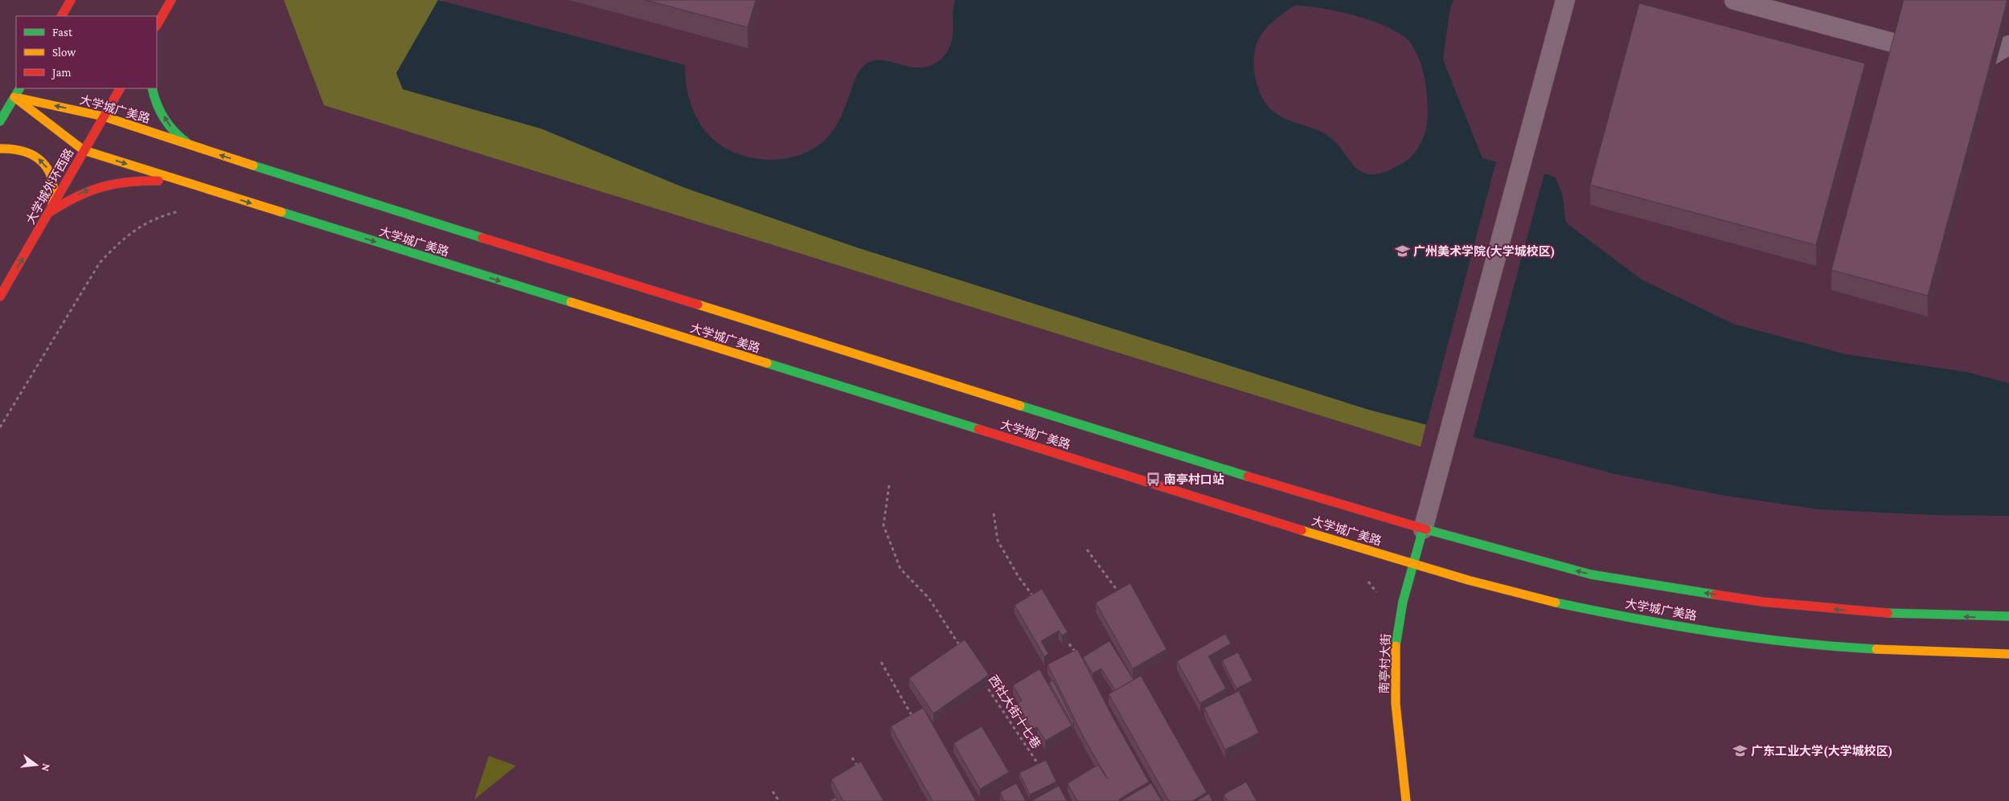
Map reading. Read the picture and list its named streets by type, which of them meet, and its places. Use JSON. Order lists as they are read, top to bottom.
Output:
{
  "streets": {
    "main road": ["大学城广美路", "大学城外环西路", "南亭村大街"],
    "path": ["西社大街十七巷"]
  },
  "crossings": [
    ["大学城广美路", "大学城外环西路"],
    ["大学城广美路", "南亭村大街"]
  ],
  "one_way": ["大学城外环西路"],
  "places": {
    "school or university": ["广州美术学院(大学城校区)", "广东工业大学(大学城校区)"],
    "bus stop": ["南亭村口站"]
  },
  "legend": ["Fast", "Slow", "Jam"],
  "north": "right"
}
